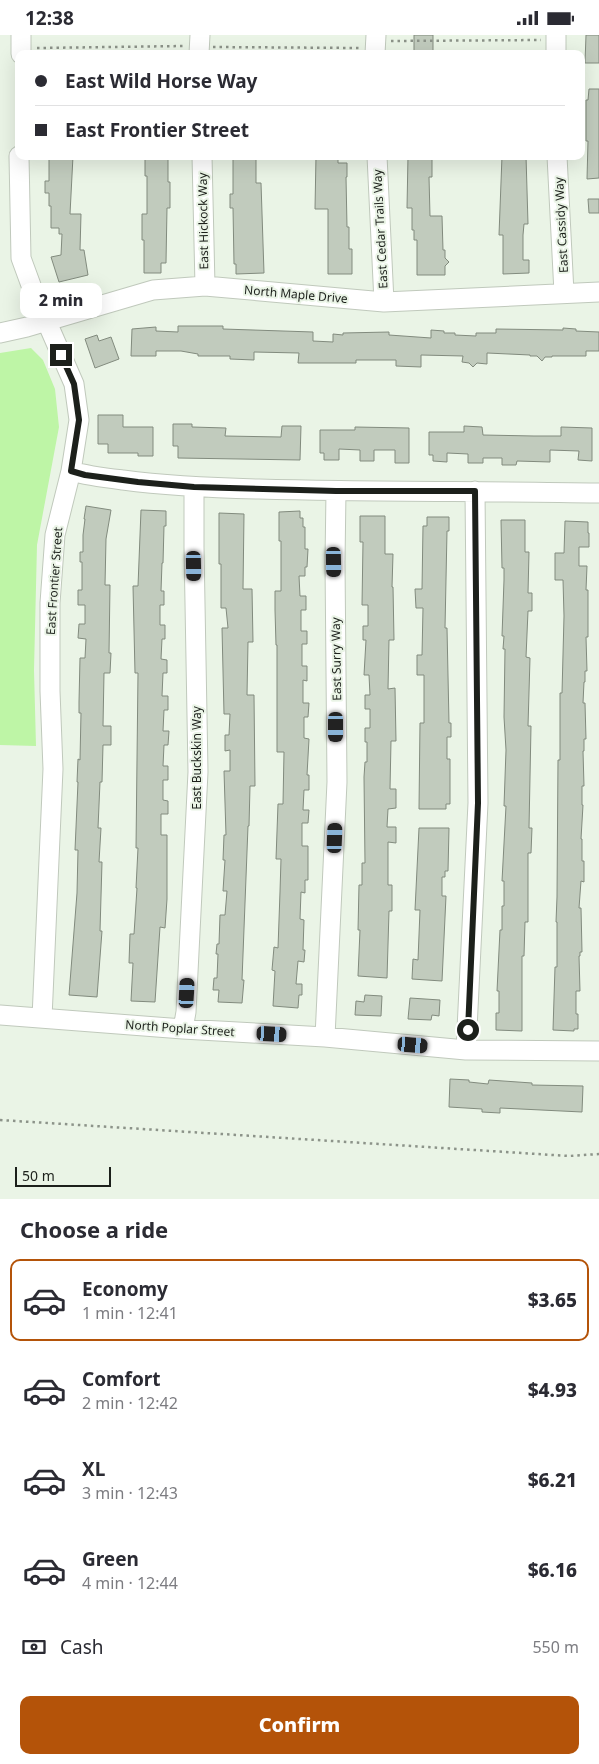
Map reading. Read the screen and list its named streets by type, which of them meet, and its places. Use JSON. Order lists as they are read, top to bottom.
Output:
{
  "streets": {
    "street": [
      "East Hickock Way",
      "East Cassidy Way",
      "East Cedar Trails Way",
      "North Maple Drive",
      "East Frontier Street",
      "East Surry Way",
      "East Buckskin Way",
      "North Poplar Street"
    ]
  },
  "crossings": [
    ["East Hickock Way", "North Maple Drive"],
    ["East Cassidy Way", "North Maple Drive"],
    ["East Cedar Trails Way", "North Maple Drive"],
    ["North Maple Drive", "East Frontier Street"],
    ["East Frontier Street", "North Poplar Street"],
    ["East Surry Way", "North Poplar Street"],
    ["East Buckskin Way", "North Poplar Street"]
  ],
  "scale_bar": "50 m",
  "page": {
    "status": "12:38",
    "banner": ["East Wild Horse Way", "East Frontier Street"],
    "bubble": "2 min",
    "scale": "50 m",
    "heading": "Choose a ride",
    "list": [
      {
        "name": "Economy",
        "note": "1 min · 12:41",
        "value": "$3.65"
      },
      {
        "name": "Comfort",
        "note": "2 min · 12:42",
        "value": "$4.93"
      },
      {
        "name": "XL",
        "note": "3 min · 12:43",
        "value": "$6.21"
      },
      {
        "name": "Green",
        "note": "4 min · 12:44",
        "value": "$6.16"
      }
    ],
    "pay": ["Cash", "550 m"],
    "buttons": "Confirm"
  }
}
